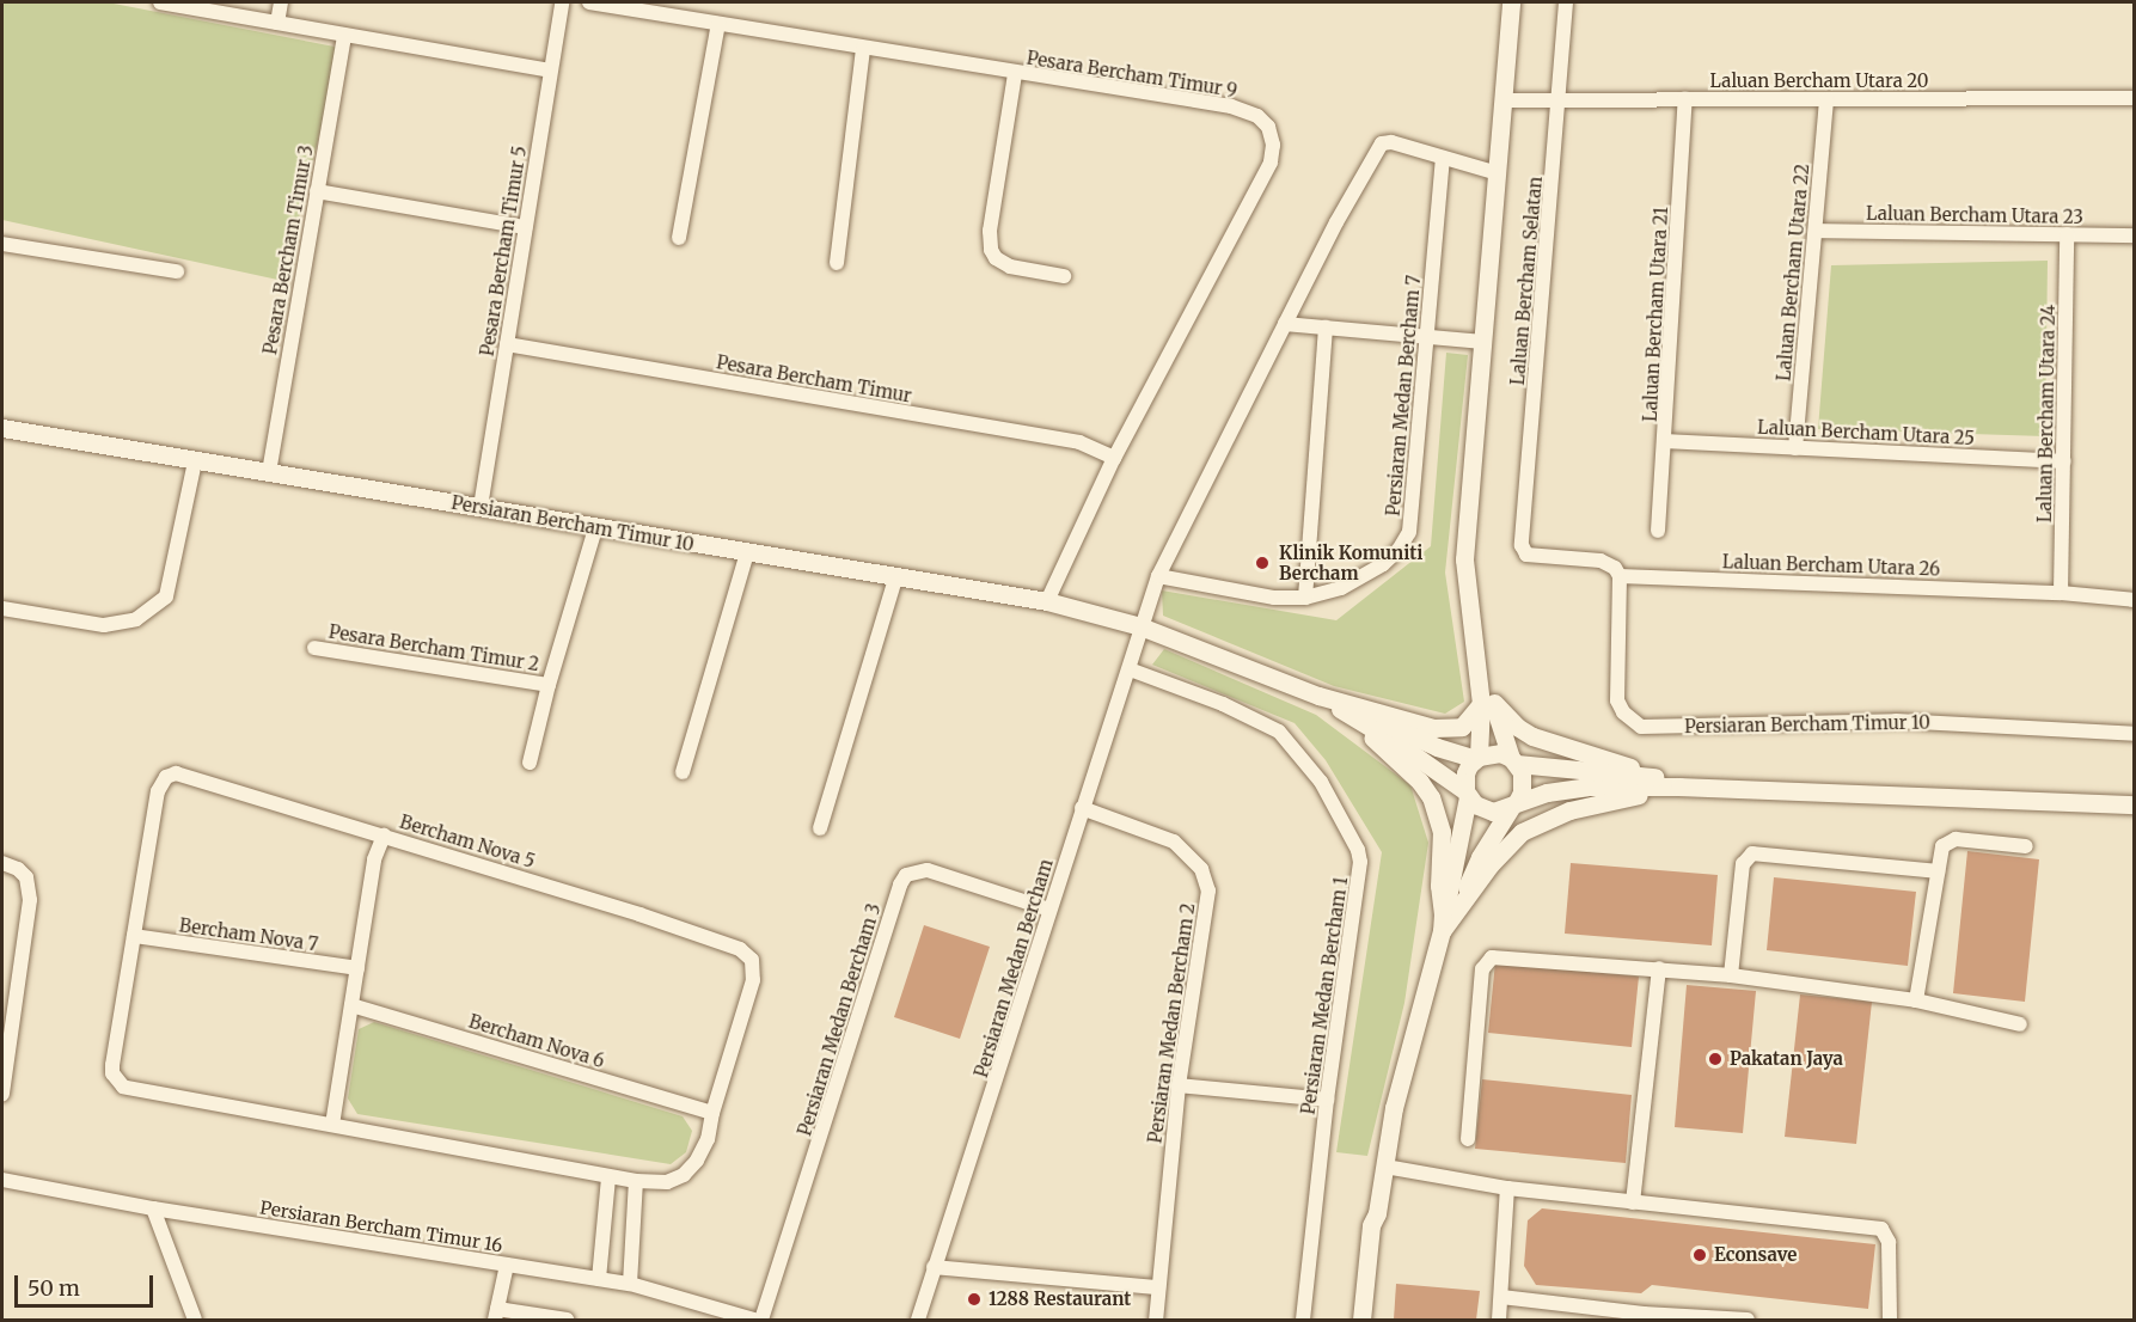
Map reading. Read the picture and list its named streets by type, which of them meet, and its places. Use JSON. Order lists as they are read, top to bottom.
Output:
{
  "streets": {
    "street": [
      "Pesara Bercham Timur 9",
      "Laluan Bercham Utara 20",
      "Laluan Bercham Utara 23",
      "Pesara Bercham Timur 3",
      "Pesara Bercham Timur 5",
      "Laluan Bercham Utara 22",
      "Laluan Bercham Selatan",
      "Laluan Bercham Utara 21",
      "Pesara Bercham Timur",
      "Persiaran Medan Bercham 7",
      "Laluan Bercham Utara 24",
      "Laluan Bercham Utara 25",
      "Persiaran Bercham Timur 10",
      "Laluan Bercham Utara 26",
      "Pesara Bercham Timur 2",
      "Bercham Nova 5",
      "Bercham Nova 7",
      "Persiaran Medan Bercham",
      "Persiaran Medan Bercham 1",
      "Persiaran Medan Bercham 3",
      "Persiaran Medan Bercham 2",
      "Bercham Nova 6",
      "Persiaran Bercham Timur 16"
    ]
  },
  "crossings": [
    ["Pesara Bercham Timur 9", "Pesara Bercham Timur"],
    ["Pesara Bercham Timur 9", "Persiaran Bercham Timur 10"],
    ["Laluan Bercham Utara 20", "Laluan Bercham Utara 22"],
    ["Laluan Bercham Utara 20", "Laluan Bercham Selatan"],
    ["Laluan Bercham Utara 20", "Laluan Bercham Utara 21"],
    ["Laluan Bercham Utara 23", "Laluan Bercham Utara 22"],
    ["Laluan Bercham Utara 23", "Laluan Bercham Utara 24"],
    ["Pesara Bercham Timur 3", "Persiaran Bercham Timur 10"],
    ["Pesara Bercham Timur 5", "Pesara Bercham Timur"],
    ["Pesara Bercham Timur 5", "Persiaran Bercham Timur 10"],
    ["Laluan Bercham Utara 22", "Laluan Bercham Utara 25"],
    ["Laluan Bercham Selatan", "Laluan Bercham Utara 26"],
    ["Laluan Bercham Utara 21", "Laluan Bercham Utara 25"],
    ["Persiaran Medan Bercham 7", "Persiaran Medan Bercham"],
    ["Laluan Bercham Utara 24", "Laluan Bercham Utara 25"],
    ["Laluan Bercham Utara 24", "Laluan Bercham Utara 26"],
    ["Persiaran Bercham Timur 10", "Laluan Bercham Utara 26"],
    ["Persiaran Bercham Timur 10", "Persiaran Medan Bercham"],
    ["Bercham Nova 5", "Bercham Nova 7"],
    ["Bercham Nova 5", "Bercham Nova 6"],
    ["Persiaran Medan Bercham", "Persiaran Medan Bercham 1"],
    ["Persiaran Medan Bercham", "Persiaran Medan Bercham 3"],
    ["Persiaran Medan Bercham", "Persiaran Medan Bercham 2"]
  ],
  "places": [
    "Klinik Komuniti Bercham",
    "Pakatan Jaya",
    "Econsave",
    "1288 Restaurant"
  ],
  "scale_bar": "50 m"
}
